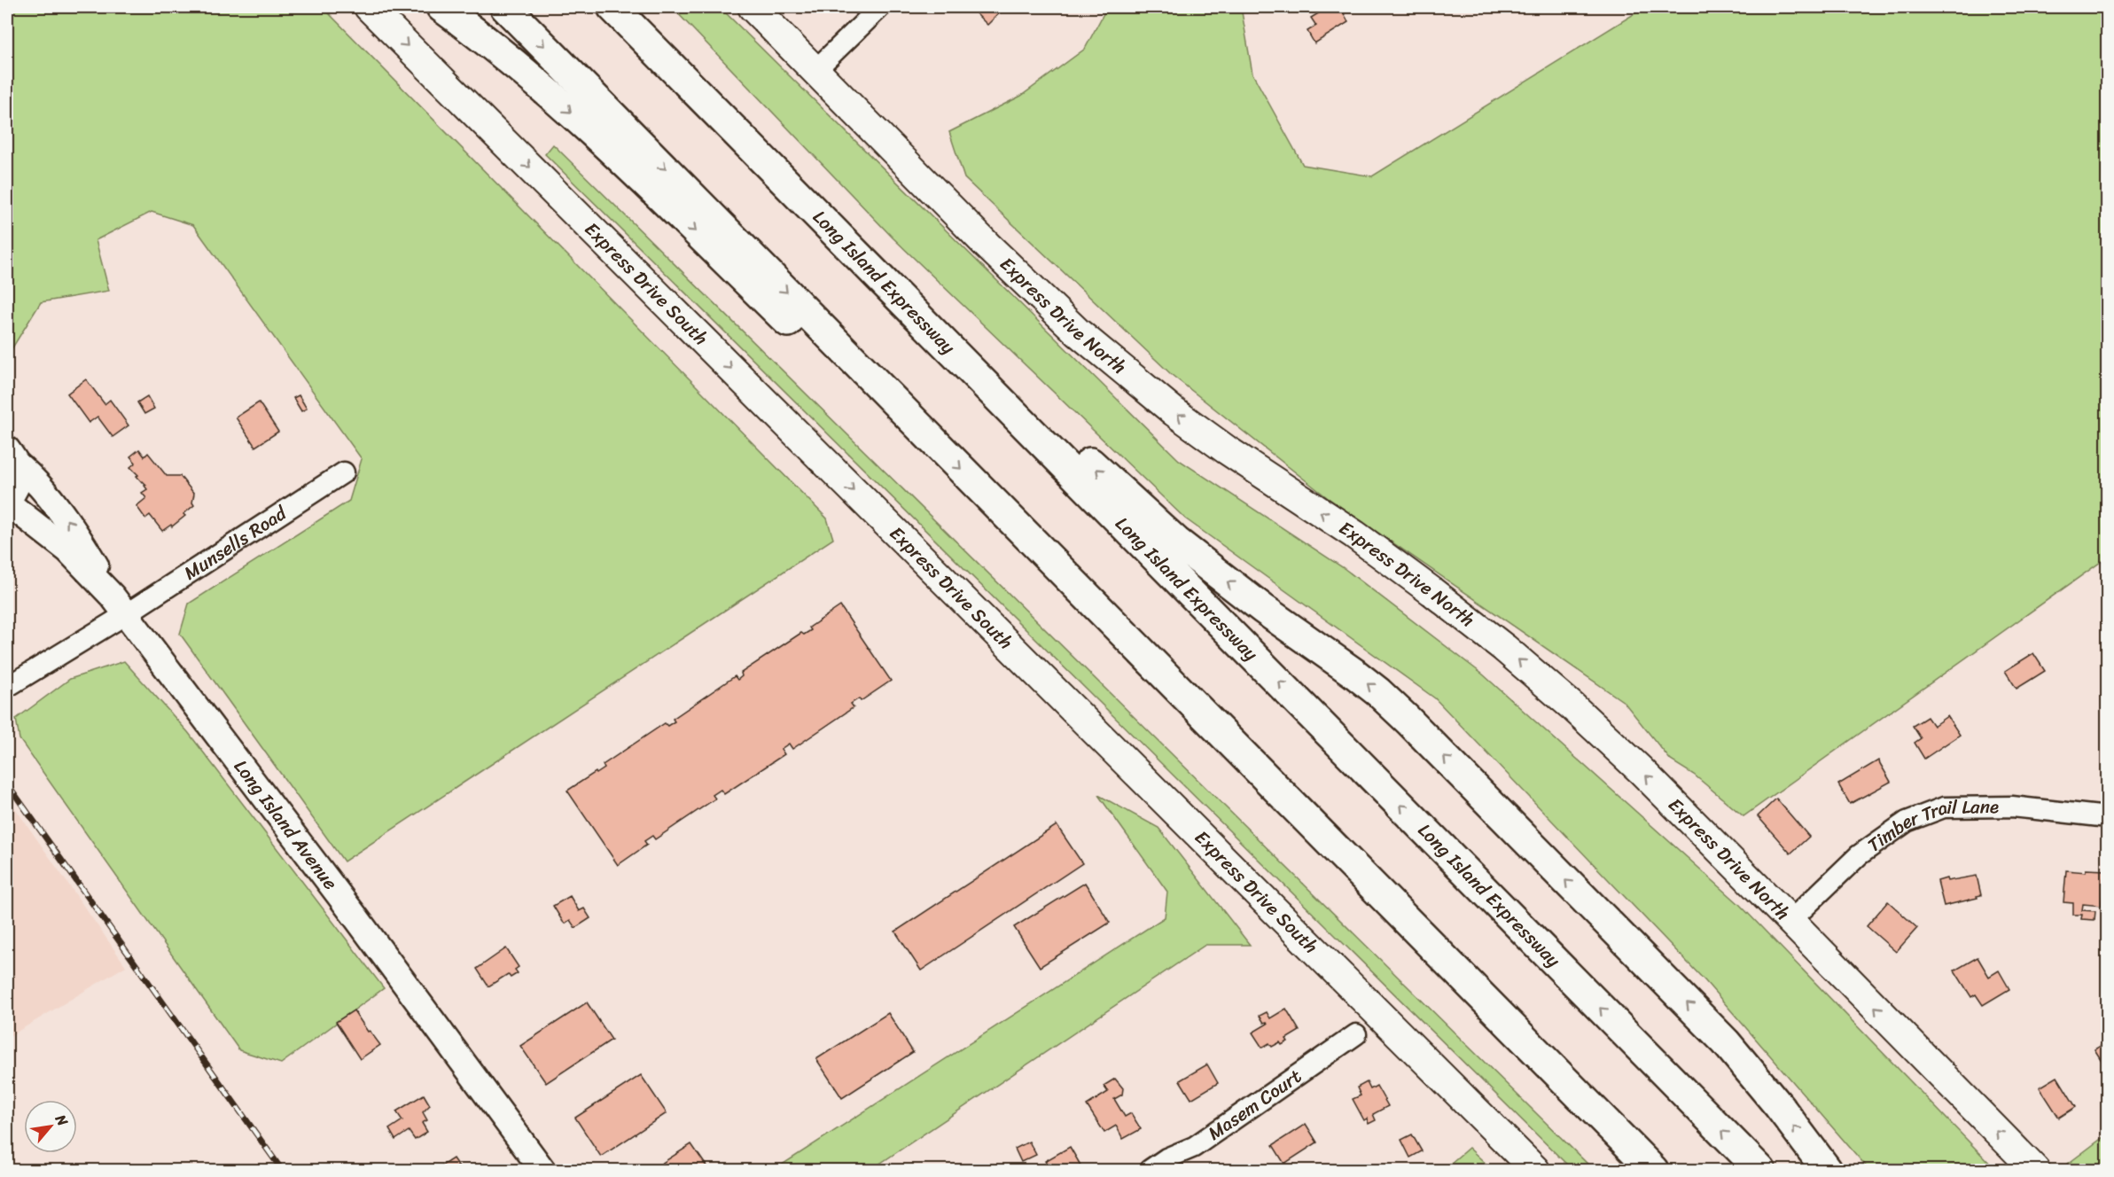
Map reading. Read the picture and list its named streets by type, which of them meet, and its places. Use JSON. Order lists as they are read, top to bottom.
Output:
{
  "streets": {
    "highway": ["Long Island Expressway"],
    "main road": ["Express Drive South", "Express Drive North"],
    "street": [
      "Munsells Road",
      "Long Island Avenue",
      "Timber Trail Lane",
      "Masem Court"
    ]
  },
  "crossings": [
    ["Express Drive North", "Timber Trail Lane"],
    ["Munsells Road", "Long Island Avenue"]
  ],
  "one_way": ["Express Drive South", "Express Drive North"],
  "north": "top right"
}
